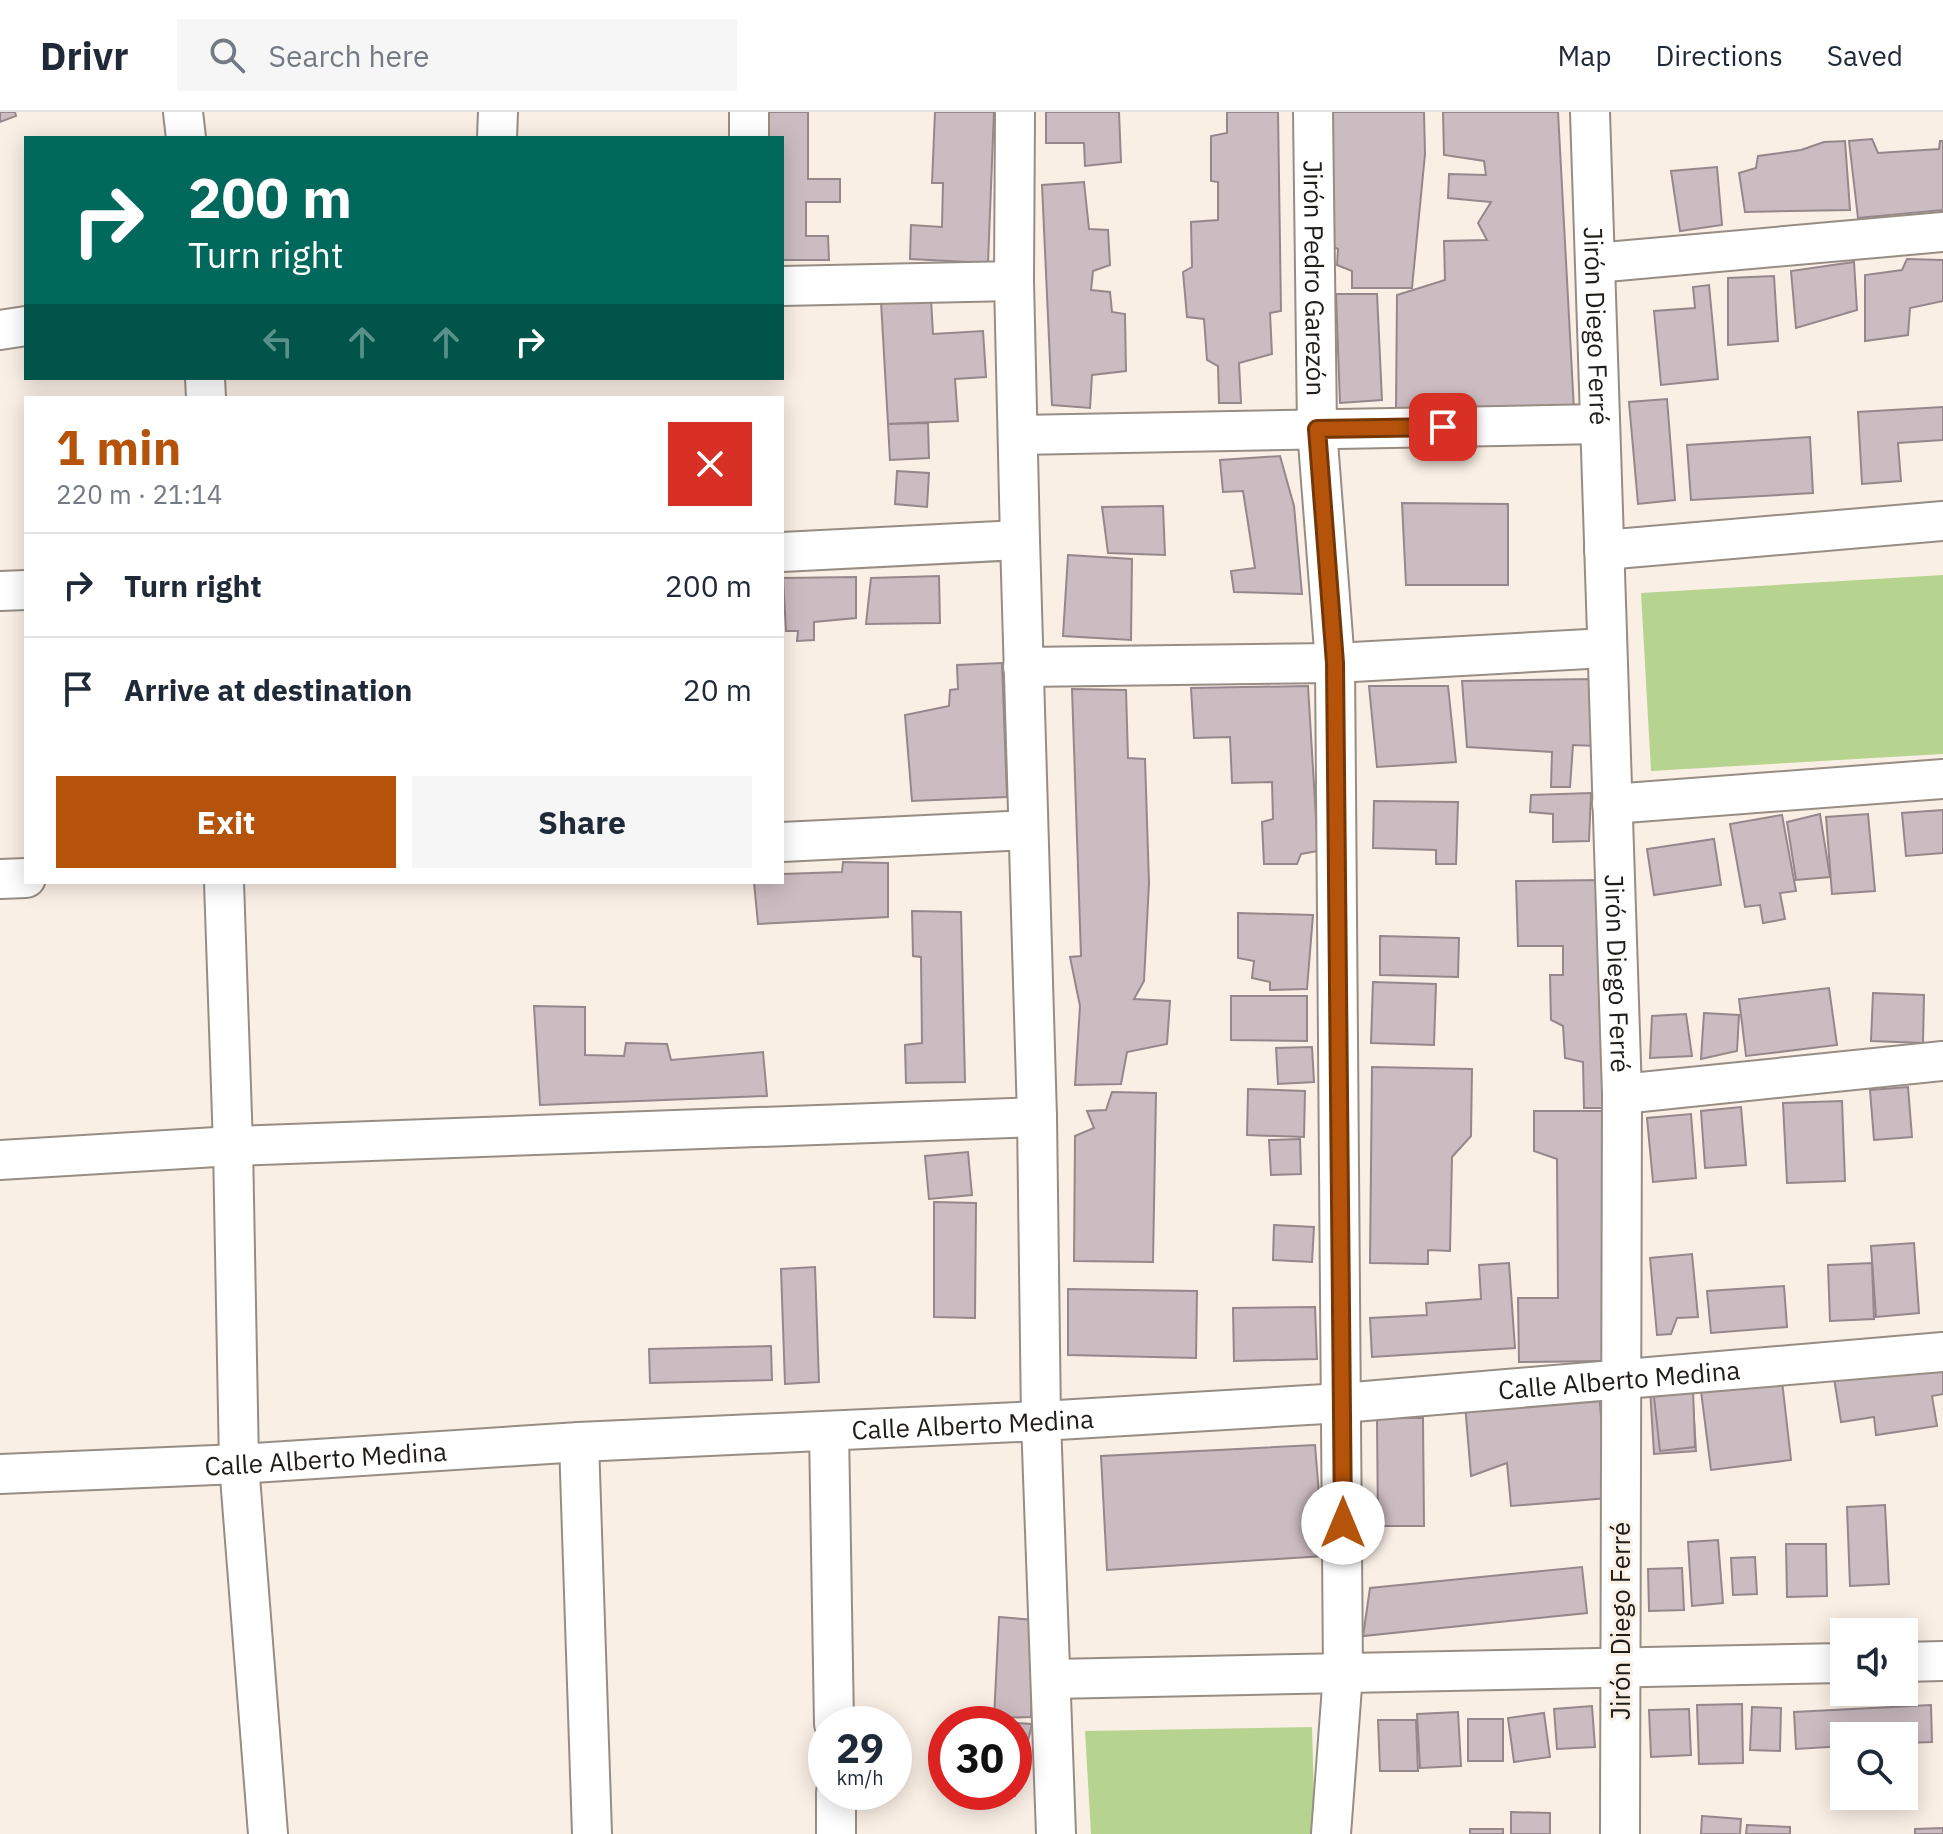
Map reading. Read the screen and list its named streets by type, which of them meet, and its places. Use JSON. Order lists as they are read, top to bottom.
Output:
{
  "streets": {
    "street": ["Jirón Pedro Garezón", "Jirón Diego Ferré", "Calle Alberto Medina"]
  },
  "crossings": [
    ["Jirón Pedro Garezón", "Calle Alberto Medina"],
    ["Jirón Diego Ferré", "Calle Alberto Medina"]
  ],
  "page": {
    "header": "Drivr",
    "search": "Search here",
    "nav": ["Map", "Directions", "Saved"],
    "turn": ["200 m", "Turn right"],
    "heading": ["1 min", "220 m · 21:14"],
    "list": [
      {
        "name": "Turn right",
        "value": "200 m"
      },
      {
        "name": "Arrive at destination",
        "value": "20 m"
      }
    ],
    "buttons": ["Exit", "Share"],
    "speed": "29 km/h",
    "limit": "30"
  }
}
